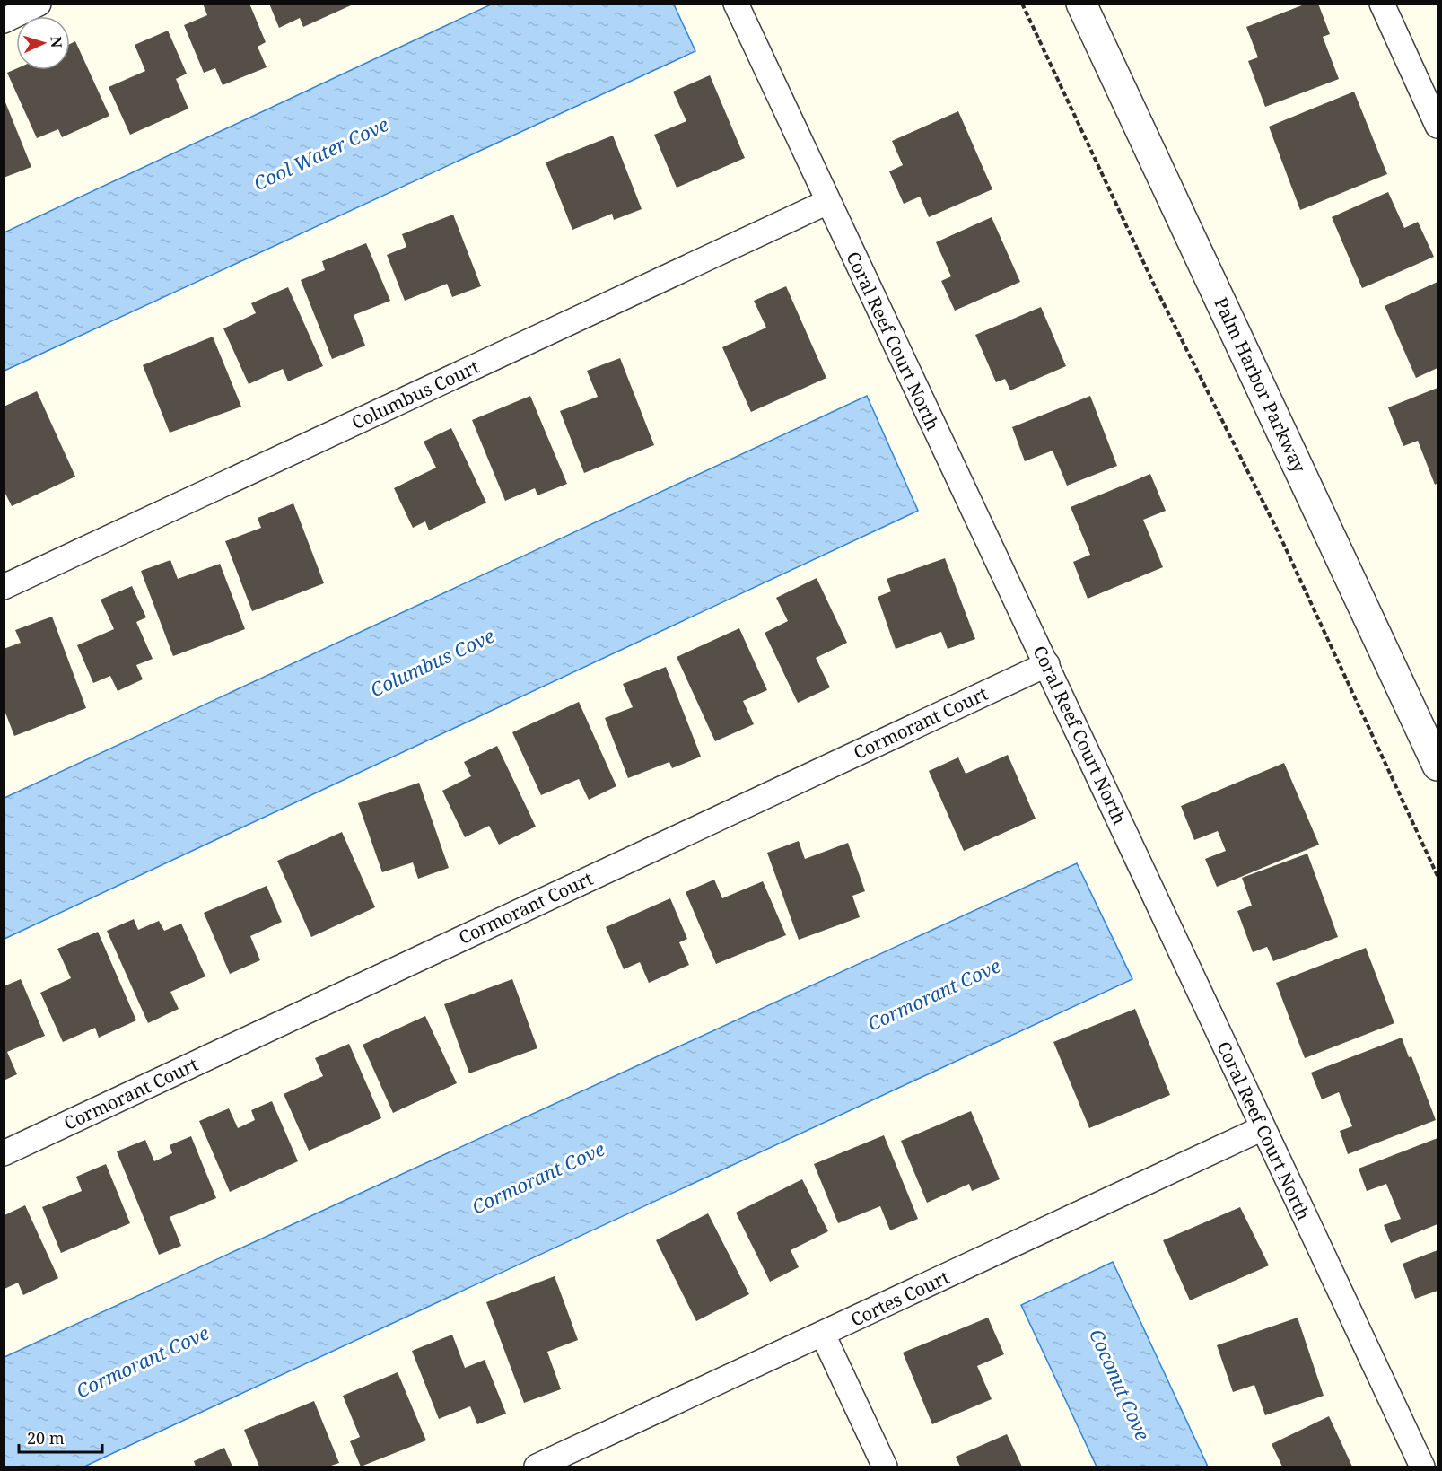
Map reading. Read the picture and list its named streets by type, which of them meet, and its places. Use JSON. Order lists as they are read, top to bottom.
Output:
{
  "streets": {
    "street": [
      "Coral Reef Court North",
      "Palm Harbor Parkway",
      "Columbus Court",
      "Cormorant Court",
      "Cortes Court"
    ]
  },
  "crossings": [
    ["Coral Reef Court North", "Columbus Court"],
    ["Coral Reef Court North", "Cormorant Court"],
    ["Coral Reef Court North", "Cortes Court"]
  ],
  "water": [
    "Cool Water Cove",
    "Columbus Cove",
    "Cormorant Cove",
    "Coconut Cove"
  ],
  "scale_bar": "20 m",
  "north": "right"
}
